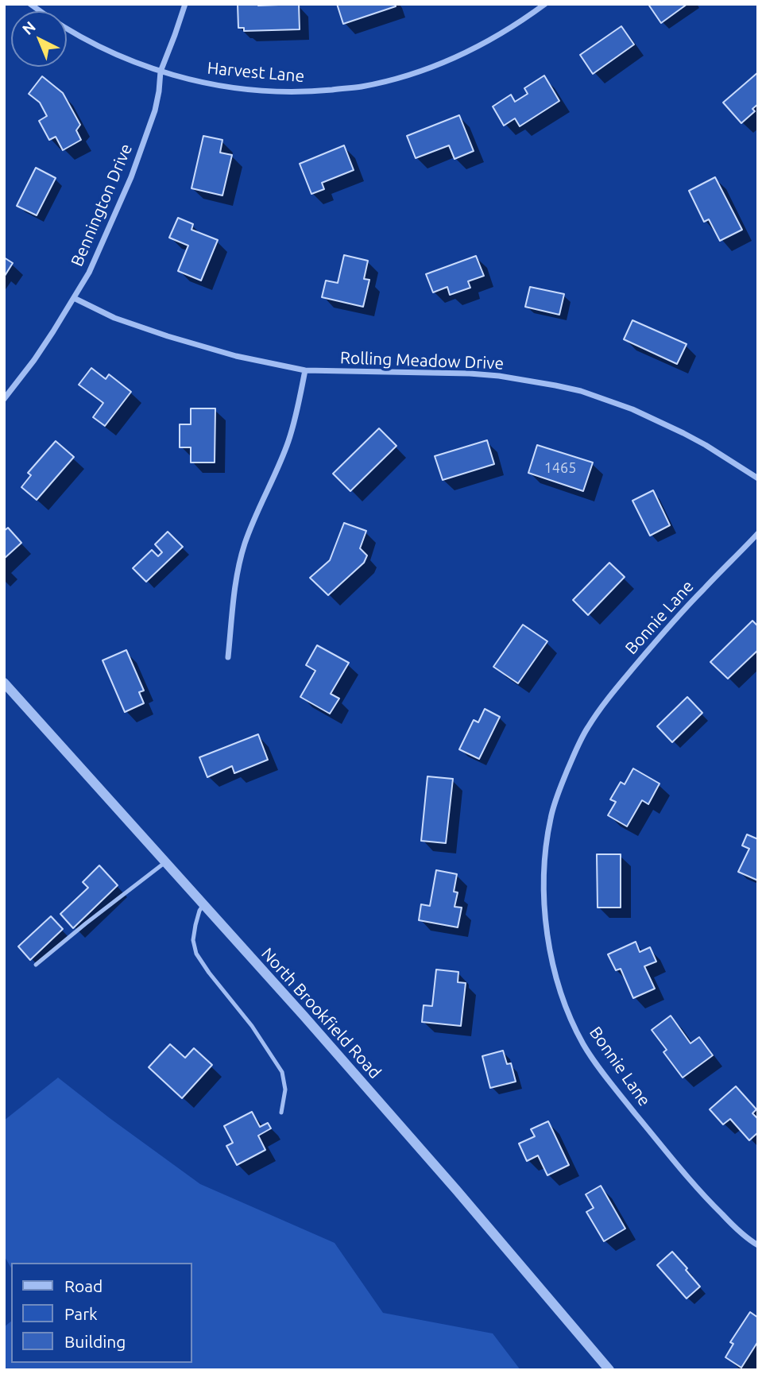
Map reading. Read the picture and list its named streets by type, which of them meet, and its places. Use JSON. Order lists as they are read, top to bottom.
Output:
{
  "streets": {
    "street": [
      "Harvest Lane",
      "Bennington Drive",
      "Rolling Meadow Drive",
      "Bonnie Lane",
      "North Brookfield Road"
    ]
  },
  "crossings": [
    ["Harvest Lane", "Bennington Drive"],
    ["Bennington Drive", "Rolling Meadow Drive"]
  ],
  "house_numbers": ["1465"],
  "legend": ["Road", "Park", "Building"],
  "north": "top left"
}
